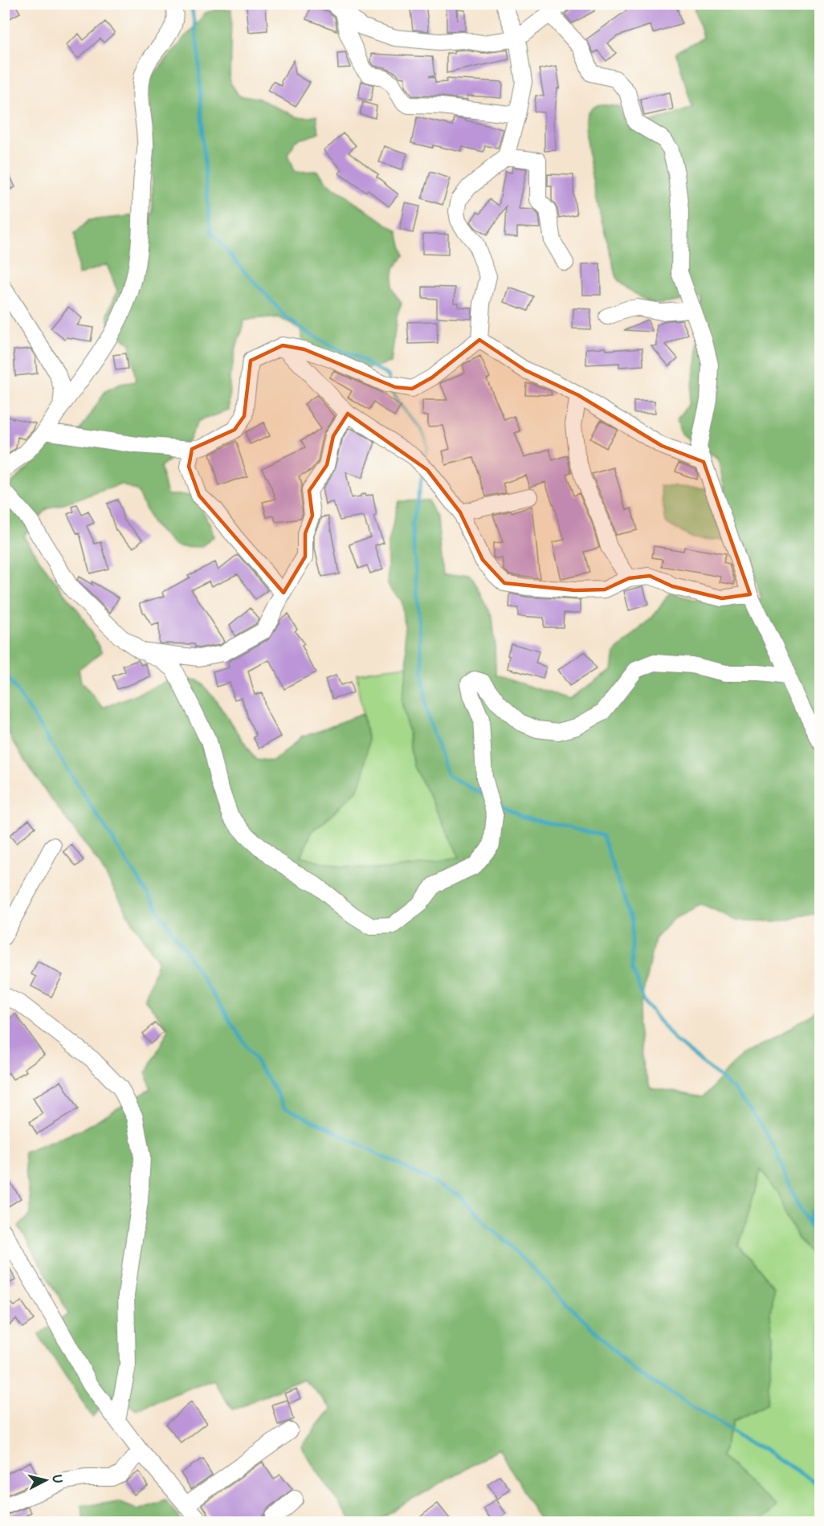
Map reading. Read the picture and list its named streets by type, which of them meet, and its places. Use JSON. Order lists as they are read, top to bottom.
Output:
{
  "north": "right"
}
